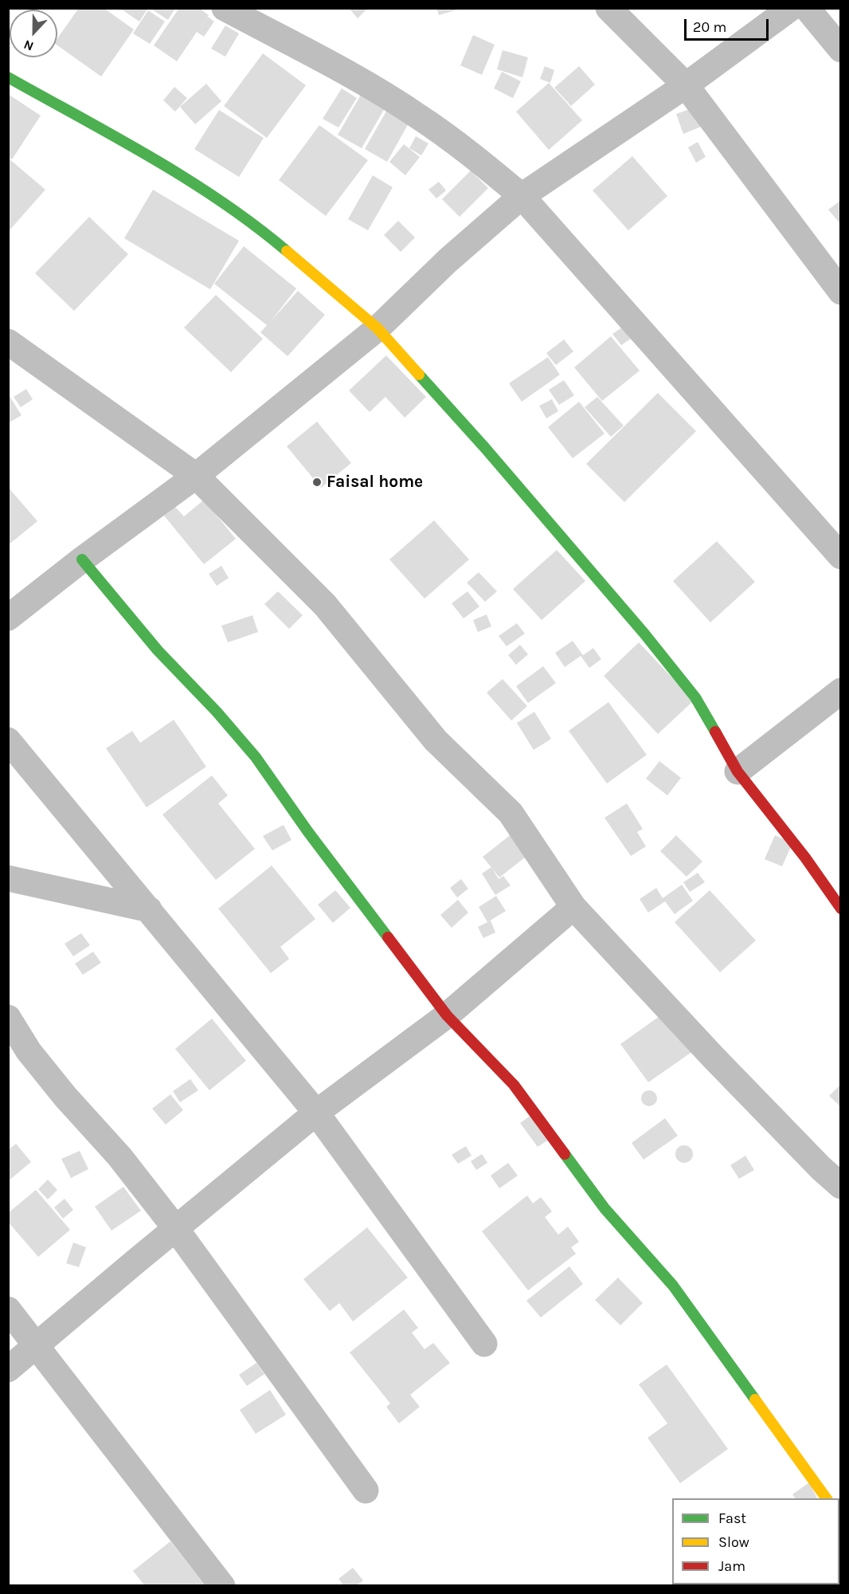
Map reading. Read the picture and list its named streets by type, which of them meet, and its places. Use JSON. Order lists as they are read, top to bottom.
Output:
{
  "places": ["Faisal home"],
  "legend": ["Fast", "Slow", "Jam"],
  "scale_bar": "20 m",
  "north": "bottom"
}
